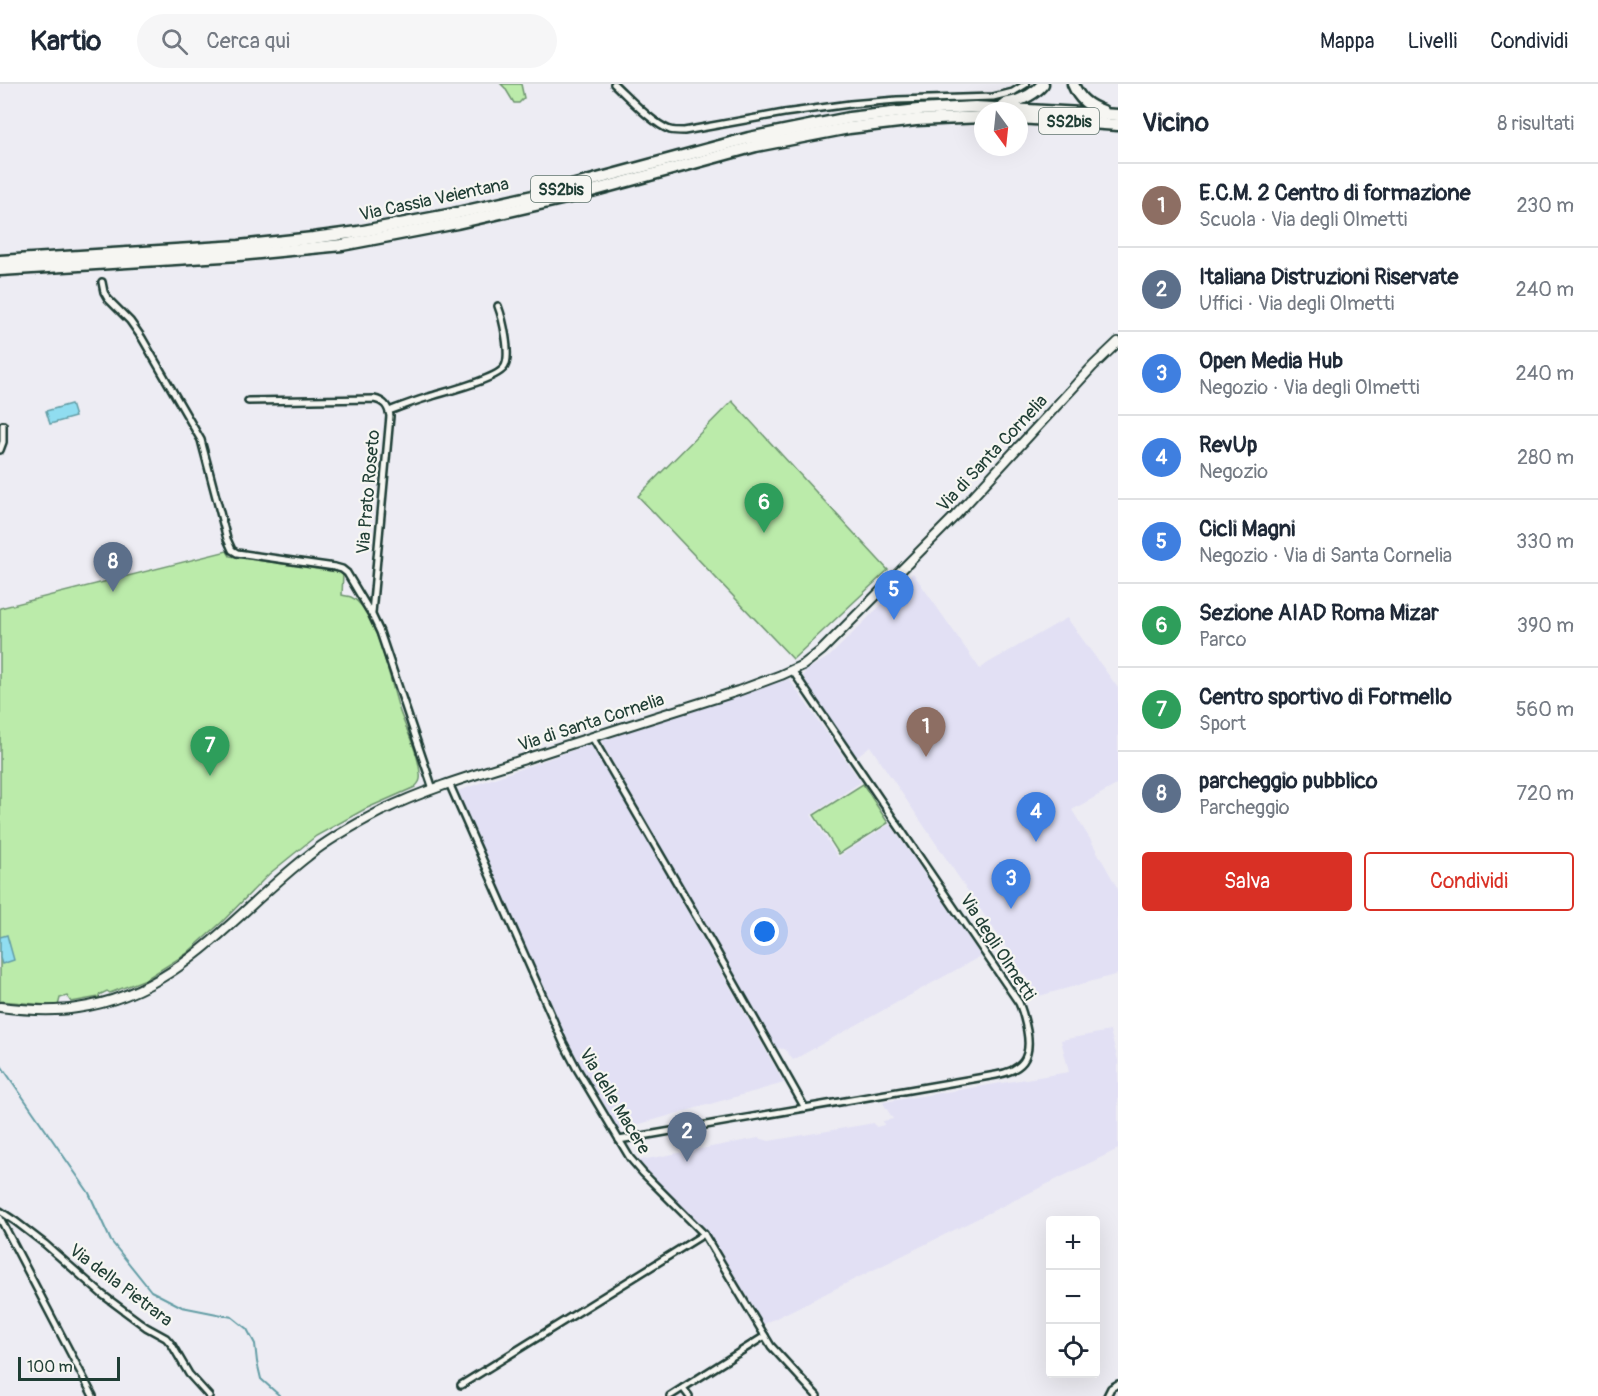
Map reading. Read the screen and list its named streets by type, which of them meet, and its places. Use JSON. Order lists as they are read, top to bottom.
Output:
{
  "streets": {
    "highway": ["SS2bis", "Via Cassia Veientana"],
    "street": [
      "Via di Santa Cornelia",
      "Via Prato Roseto",
      "Via degli Olmetti",
      "Via delle Macere",
      "Via della Pietrara"
    ]
  },
  "crossings": [
    ["Via di Santa Cornelia", "Via Prato Roseto"],
    ["Via di Santa Cornelia", "Via degli Olmetti"],
    ["Via di Santa Cornelia", "Via delle Macere"],
    ["Via degli Olmetti", "Via delle Macere"]
  ],
  "scale_bar": "100 m",
  "north": "bottom",
  "page": {
    "header": "Kartio",
    "search": "Cerca qui",
    "nav": ["Mappa", "Livelli", "Condividi"],
    "heading": ["Vicino", "8 risultati"],
    "list": [
      {
        "mark": "1",
        "name": "E.C.M. 2 Centro di formazione",
        "note": "Scuola · Via degli Olmetti",
        "value": "230 m"
      },
      {
        "mark": "2",
        "name": "Italiana Distruzioni Riservate",
        "note": "Uffici · Via degli Olmetti",
        "value": "240 m"
      },
      {
        "mark": "3",
        "name": "Open Media Hub",
        "note": "Negozio · Via degli Olmetti",
        "value": "240 m"
      },
      {
        "mark": "4",
        "name": "RevUp",
        "note": "Negozio",
        "value": "280 m"
      },
      {
        "mark": "5",
        "name": "Cicli Magni",
        "note": "Negozio · Via di Santa Cornelia",
        "value": "330 m"
      },
      {
        "mark": "6",
        "name": "Sezione AIAD Roma Mizar",
        "note": "Parco",
        "value": "390 m"
      },
      {
        "mark": "7",
        "name": "Centro sportivo di Formello",
        "note": "Sport",
        "value": "560 m"
      },
      {
        "mark": "8",
        "name": "parcheggio pubblico",
        "note": "Parcheggio",
        "value": "720 m"
      }
    ],
    "pins": [
      "6",
      "8",
      "5",
      "1",
      "7",
      "4",
      "3",
      "2"
    ],
    "buttons": ["Salva", "Condividi"],
    "map_buttons": ["+", "−"],
    "scale": "100 m"
  }
}
